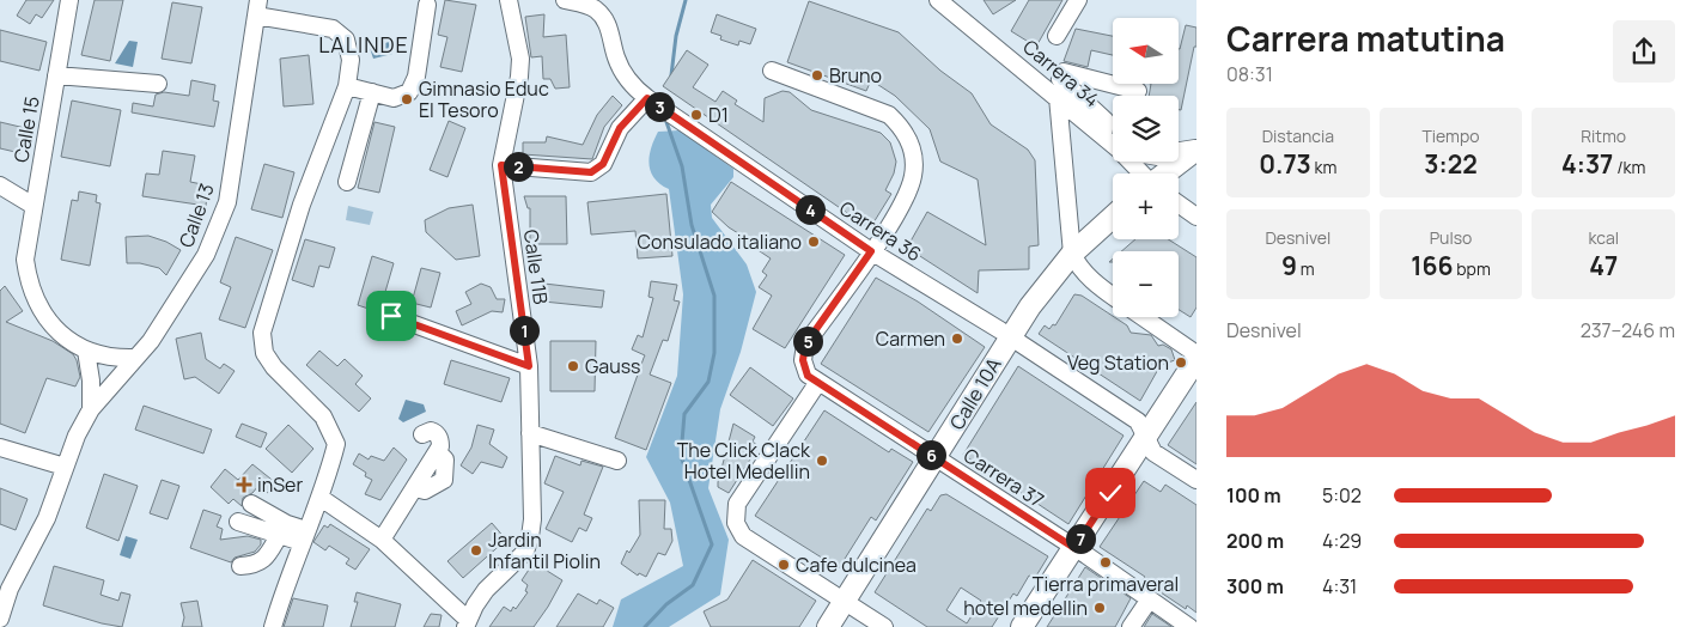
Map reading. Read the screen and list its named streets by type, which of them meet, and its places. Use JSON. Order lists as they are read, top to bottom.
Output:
{
  "streets": {
    "main road": ["Calle 10A"],
    "street": [
      "Carrera 34",
      "Calle 15",
      "Calle 13",
      "Carrera 36",
      "Calle 11B",
      "Carrera 37"
    ]
  },
  "crossings": [
    ["Calle 15", "Calle 13"],
    ["Carrera 36", "Calle 10A"],
    ["Carrera 36", "Carrera 37"],
    ["Calle 10A", "Carrera 37"]
  ],
  "districts": ["LALINDE"],
  "places": {
    "other": [
      "Bruno",
      "Gimnasio Educ El Tesoro",
      "D1",
      "Consulado italiano",
      "Carmen",
      "Veg Station",
      "Gauss",
      "The Click Clack Hotel Medellin",
      "Jardin Infantil Piolin",
      "Tierra primaveral",
      "Cafe dulcinea",
      "hotel medellin"
    ],
    "health": ["inSer"]
  },
  "north": "left",
  "page": {
    "heading": ["Carrera matutina", "08:31"],
    "map_buttons": ["+", "−"],
    "pins": [
      "3",
      "2",
      "4",
      "1",
      "5",
      "6",
      "7"
    ],
    "stats": [
      ["Distancia", "0.73 km"],
      ["Tiempo", "3:22"],
      ["Ritmo", "4:37 /km"],
      ["Desnivel", "9 m"],
      ["Pulso", "166 bpm"],
      ["kcal", "47"]
    ],
    "chart": ["Desnivel", "237–246 m"],
    "list": [
      {
        "name": "100 m",
        "note": "5:02"
      },
      {
        "name": "200 m",
        "note": "4:29"
      },
      {
        "name": "300 m",
        "note": "4:31"
      }
    ]
  }
}
